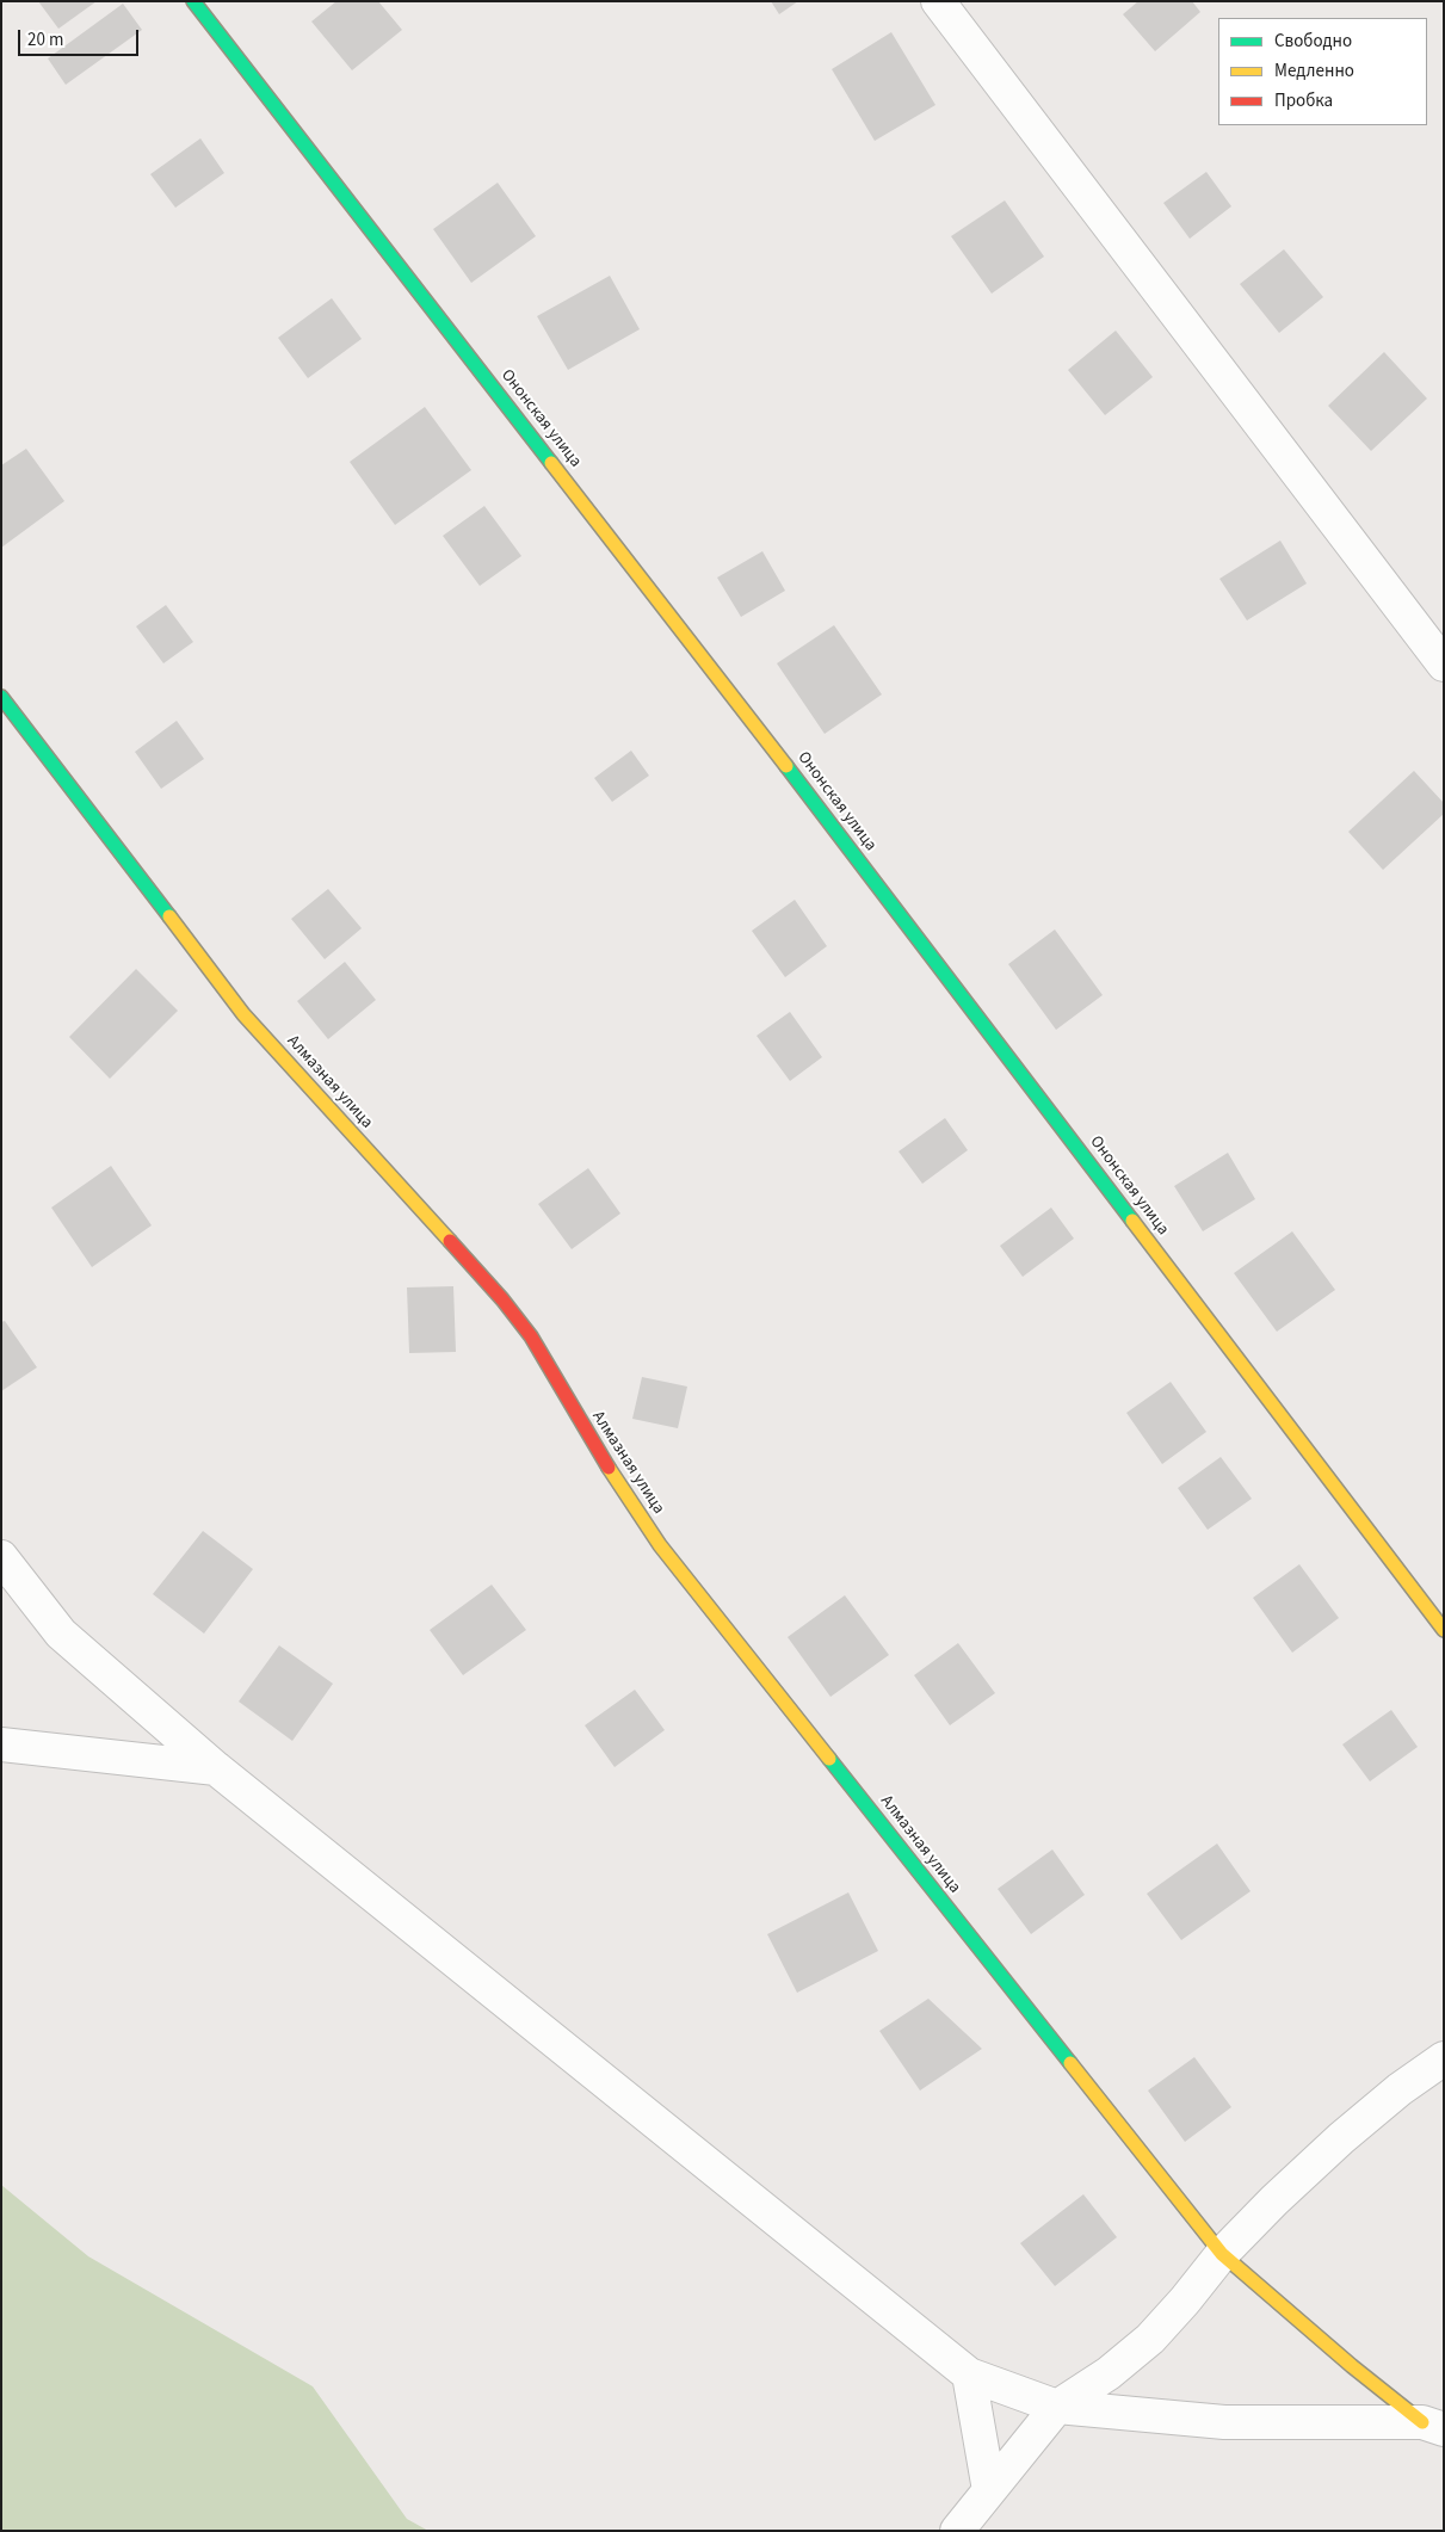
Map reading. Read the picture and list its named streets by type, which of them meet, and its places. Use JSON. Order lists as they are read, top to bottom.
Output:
{
  "streets": {
    "street": ["Ононская улица", "Алмазная улица"]
  },
  "legend": ["Свободно", "Медленно", "Пробка"],
  "scale_bar": "20 m"
}
